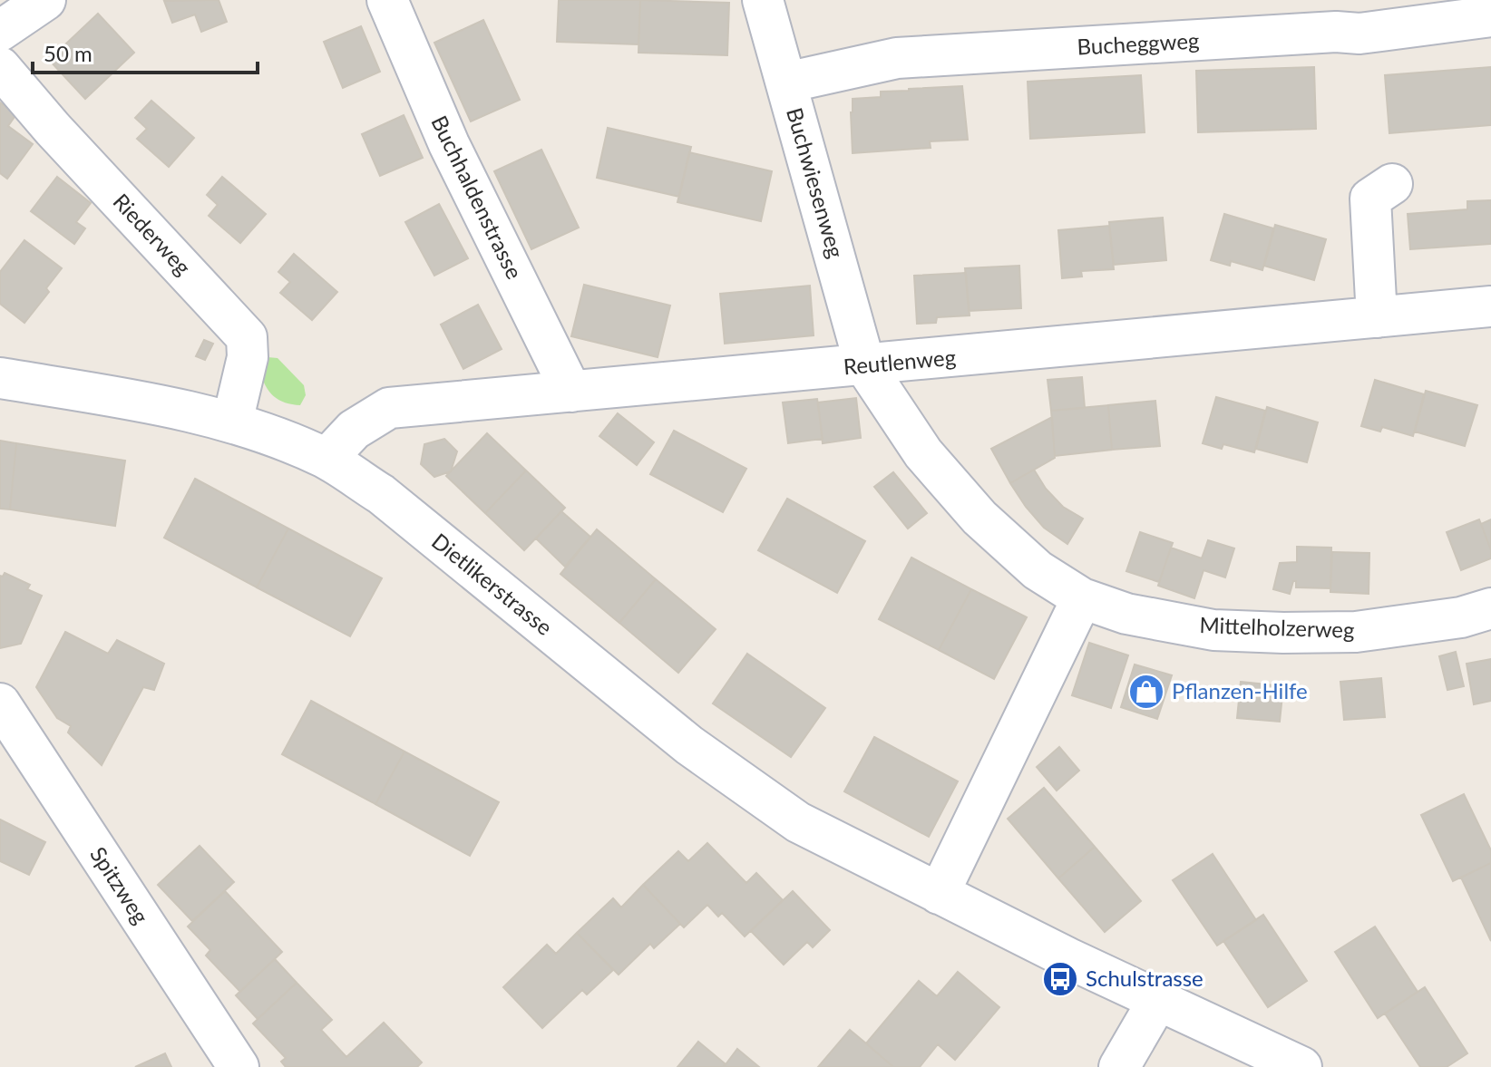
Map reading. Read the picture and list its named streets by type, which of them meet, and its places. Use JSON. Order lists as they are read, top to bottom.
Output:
{
  "streets": {
    "street": [
      "Bucheggweg",
      "Buchwiesenweg",
      "Buchhaldenstrasse",
      "Riederweg",
      "Reutlenweg",
      "Dietlikerstrasse",
      "Mittelholzerweg",
      "Spitzweg"
    ]
  },
  "crossings": [
    ["Bucheggweg", "Buchwiesenweg"],
    ["Buchwiesenweg", "Reutlenweg"],
    ["Buchwiesenweg", "Mittelholzerweg"],
    ["Buchhaldenstrasse", "Reutlenweg"],
    ["Riederweg", "Dietlikerstrasse"],
    ["Reutlenweg", "Dietlikerstrasse"],
    ["Reutlenweg", "Mittelholzerweg"]
  ],
  "places": {
    "shop": ["Pflanzen-Hilfe"],
    "bus stop": ["Schulstrasse"]
  },
  "scale_bar": "50 m"
}
